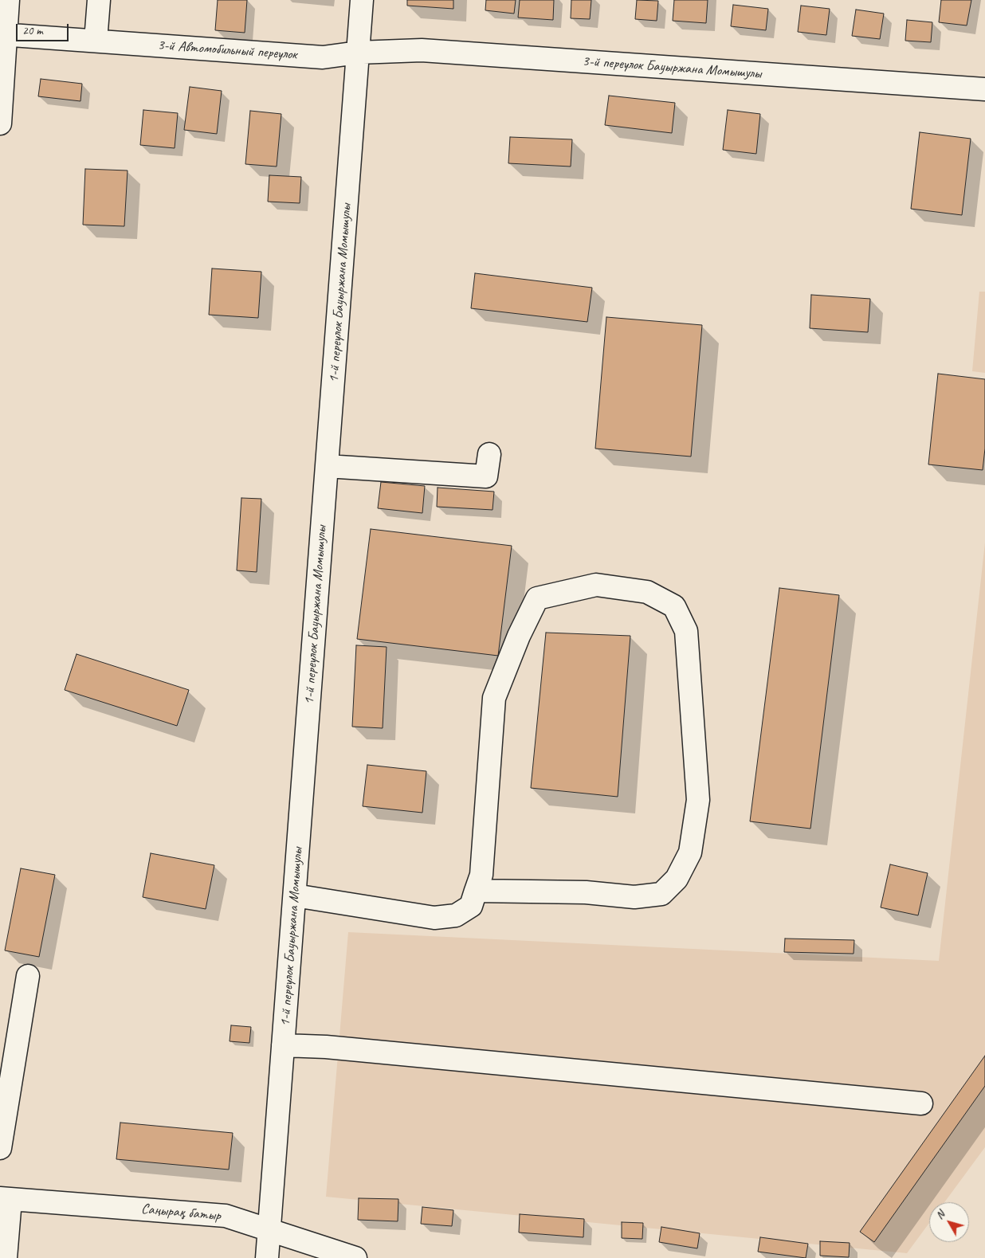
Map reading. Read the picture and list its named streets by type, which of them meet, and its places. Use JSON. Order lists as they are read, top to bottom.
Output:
{
  "streets": {
    "street": [
      "3-й Автомобильный переулок",
      "3-й переулок Бауыржана Момышулы",
      "1-й переулок Бауыржана Момышулы",
      "Саңырақ батыр"
    ]
  },
  "crossings": [
    ["3-й Автомобильный переулок", "3-й переулок Бауыржана Момышулы"],
    ["3-й Автомобильный переулок", "1-й переулок Бауыржана Момышулы"],
    ["3-й переулок Бауыржана Момышулы", "1-й переулок Бауыржана Момышулы"],
    ["1-й переулок Бауыржана Момышулы", "Саңырақ батыр"]
  ],
  "scale_bar": "20 m",
  "north": "top left"
}
